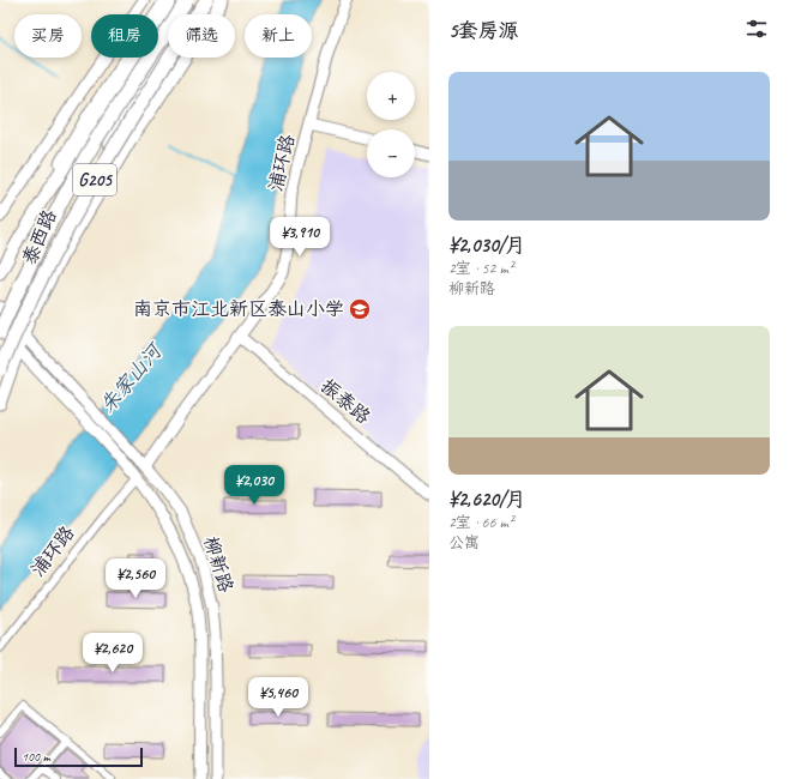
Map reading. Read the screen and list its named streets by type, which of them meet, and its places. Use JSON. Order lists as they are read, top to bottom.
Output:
{
  "streets": {
    "highway": ["G205"],
    "main road": [
      "浦环路",
      "泰西路",
      "振泰路",
      "柳新路"
    ]
  },
  "crossings": [
    ["浦环路", "振泰路"],
    ["浦环路", "柳新路"],
    ["G205", "柳新路"],
    ["泰西路", "柳新路"]
  ],
  "water": ["朱家山河"],
  "places": {
    "school or university": ["南京市江北新区泰山小学"]
  },
  "scale_bar": "100 m",
  "page": {
    "heading": "5套房源",
    "chip": [
      "买房",
      "租房",
      "筛选",
      "新上"
    ],
    "list": [
      {
        "name": "¥2,030/月",
        "note": "2室 · 52 m² · 柳新路"
      },
      {
        "name": "¥2,620/月",
        "note": "2室 · 66 m² · 公寓"
      }
    ],
    "map_buttons": ["+", "−"],
    "price": [
      "¥3,910",
      "¥2,030",
      "¥2,560",
      "¥2,620",
      "¥5,460"
    ],
    "scale": "100 m"
  }
}
